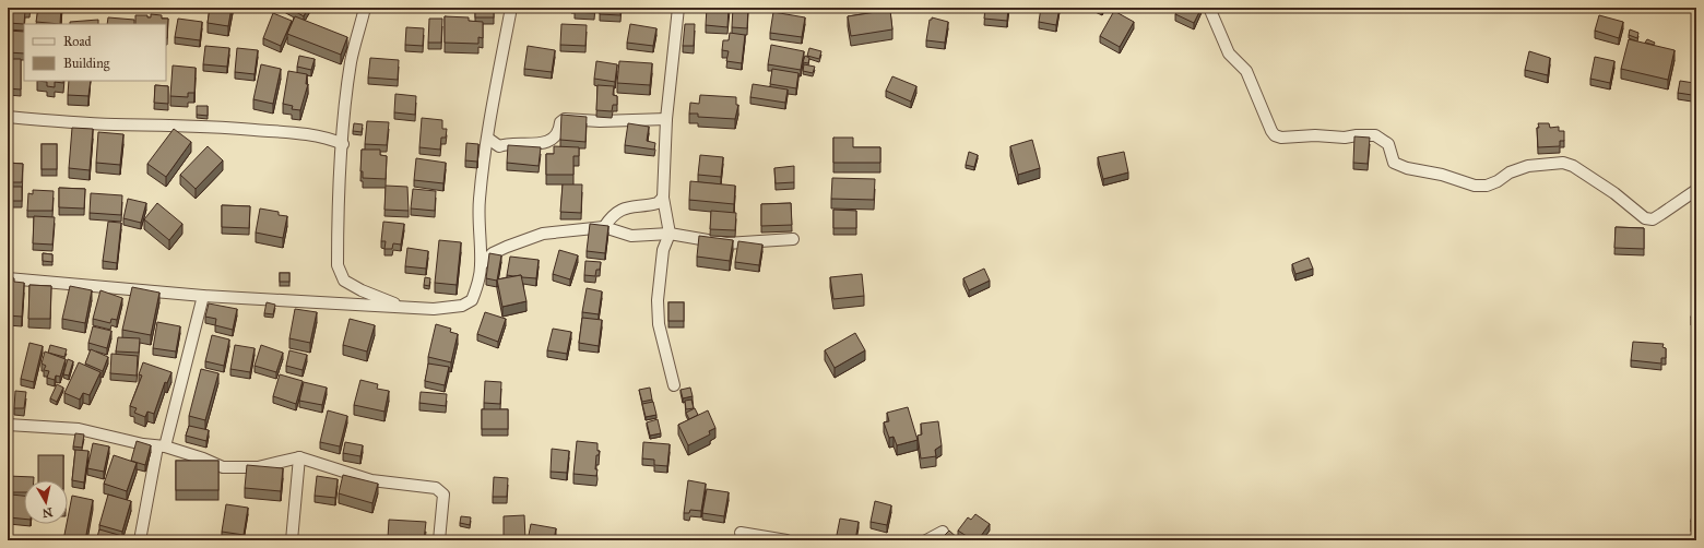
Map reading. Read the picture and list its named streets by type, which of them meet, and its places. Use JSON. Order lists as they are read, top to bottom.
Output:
{
  "legend": ["Road", "Building"],
  "north": "bottom"
}
